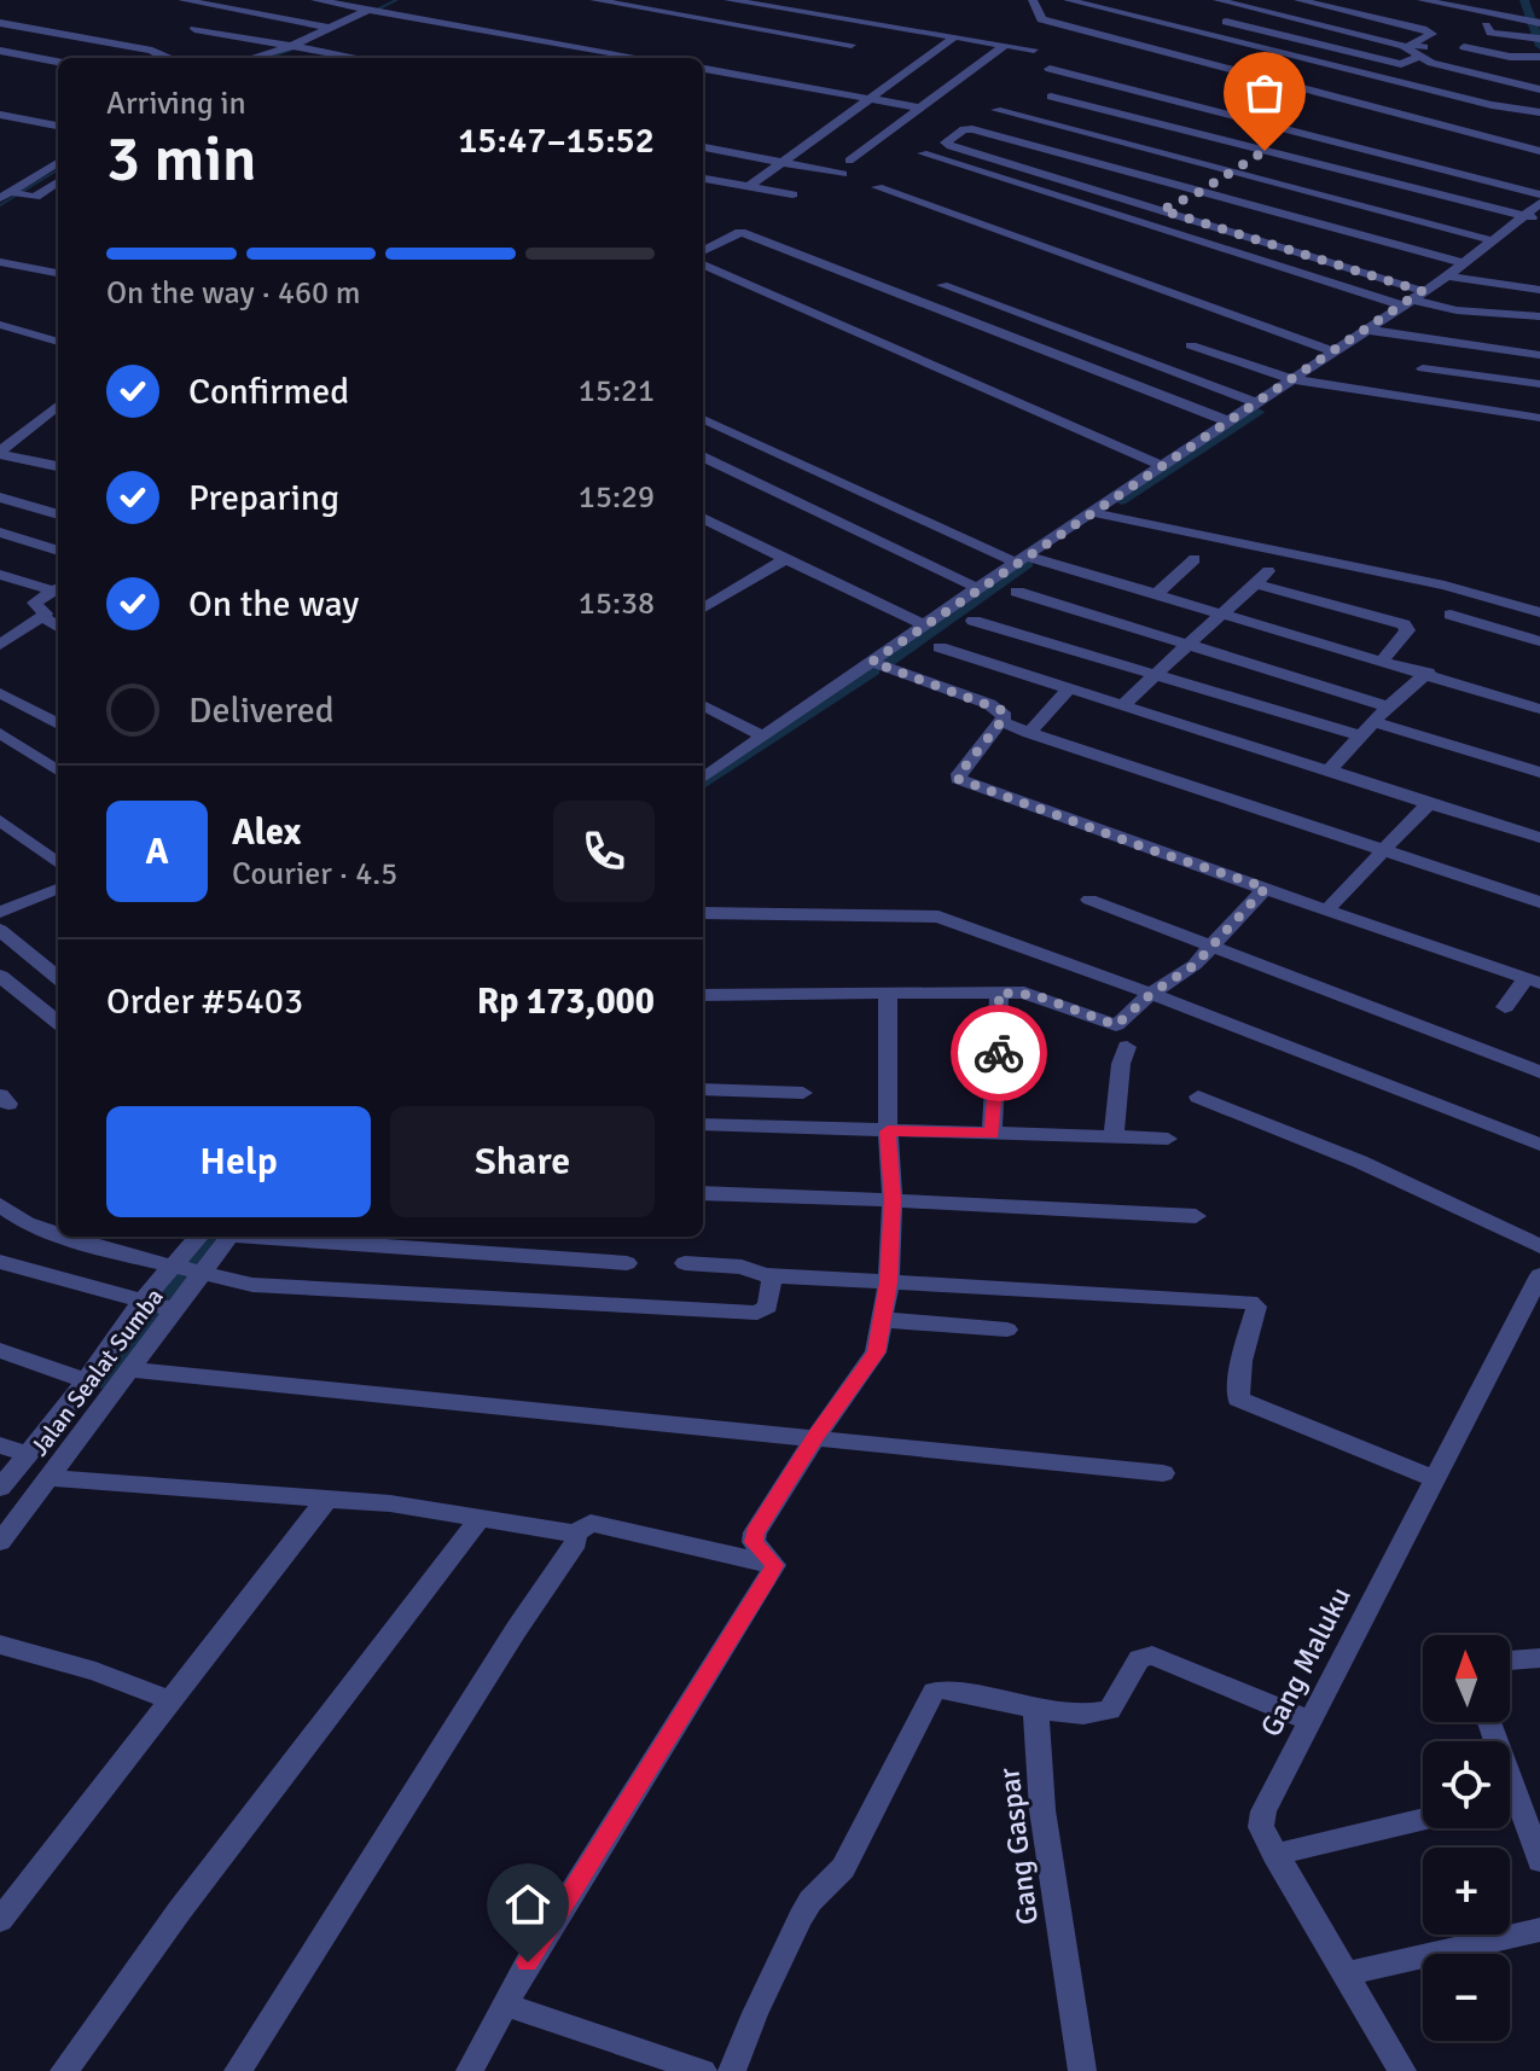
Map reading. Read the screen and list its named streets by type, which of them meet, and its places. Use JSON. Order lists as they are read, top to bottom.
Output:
{
  "streets": {
    "street": ["Jalan Sealat Sumba", "Gang Maluku", "Gang Gaspar"]
  },
  "north": "top",
  "page": {
    "heading": ["3 min", "Arriving in", "15:47–15:52"],
    "panel": [
      "Alex",
      "Courier · 4.5",
      "Order #5403",
      "Rp 173,000"
    ],
    "bar": "On the way · 460 m",
    "list": [
      ["Confirmed", "15:21"],
      ["Preparing", "15:29"],
      ["On the way", "15:38"],
      "Delivered"
    ],
    "round": "A",
    "buttons": ["Help", "Share"],
    "map_buttons": ["+", "−"]
  }
}
